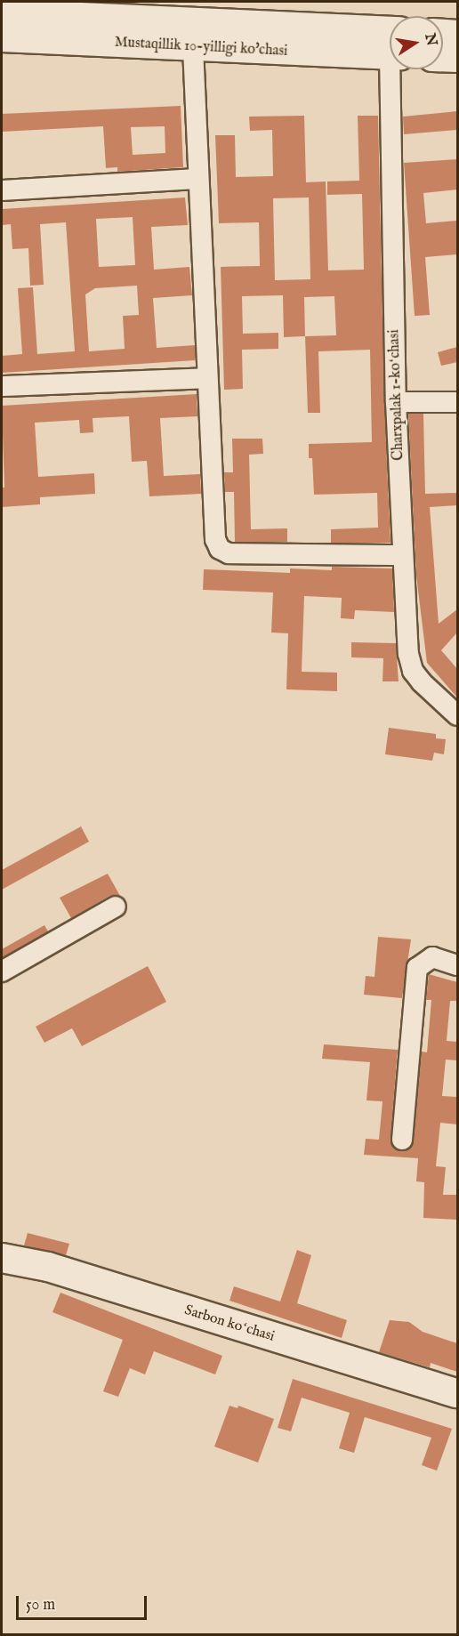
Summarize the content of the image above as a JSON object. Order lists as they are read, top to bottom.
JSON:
{
  "streets": {
    "main road": ["Mustaqillik 10-yilligi ko'chasi", "Sarbon koʻchasi"],
    "street": ["Charxpalak 1-koʻchasi"]
  },
  "scale_bar": "50 m",
  "north": "right"
}
